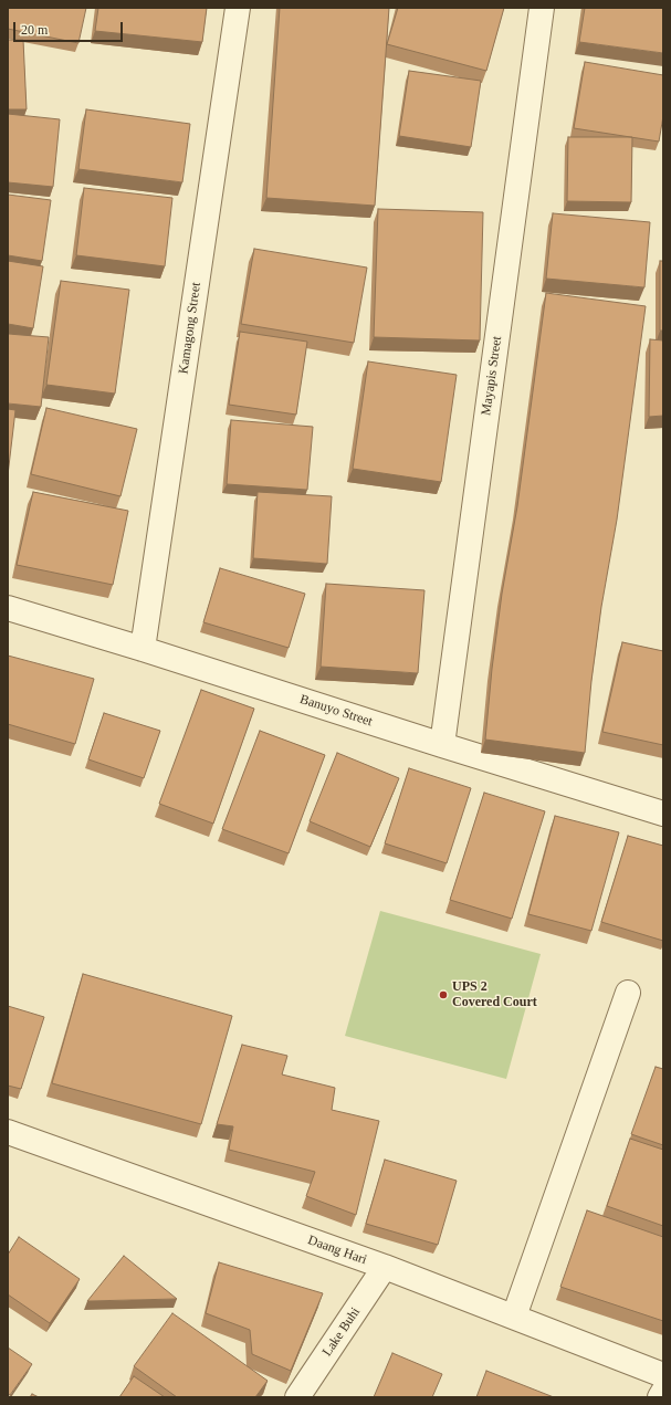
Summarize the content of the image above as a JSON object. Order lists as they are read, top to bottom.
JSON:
{
  "streets": {
    "street": [
      "Kamagong Street",
      "Mayapis Street",
      "Banuyo Street",
      "Daang Hari",
      "Lake Buhi"
    ]
  },
  "crossings": [
    ["Kamagong Street", "Banuyo Street"],
    ["Mayapis Street", "Banuyo Street"],
    ["Daang Hari", "Lake Buhi"]
  ],
  "places": ["UPS 2 Covered Court"],
  "scale_bar": "20 m"
}
